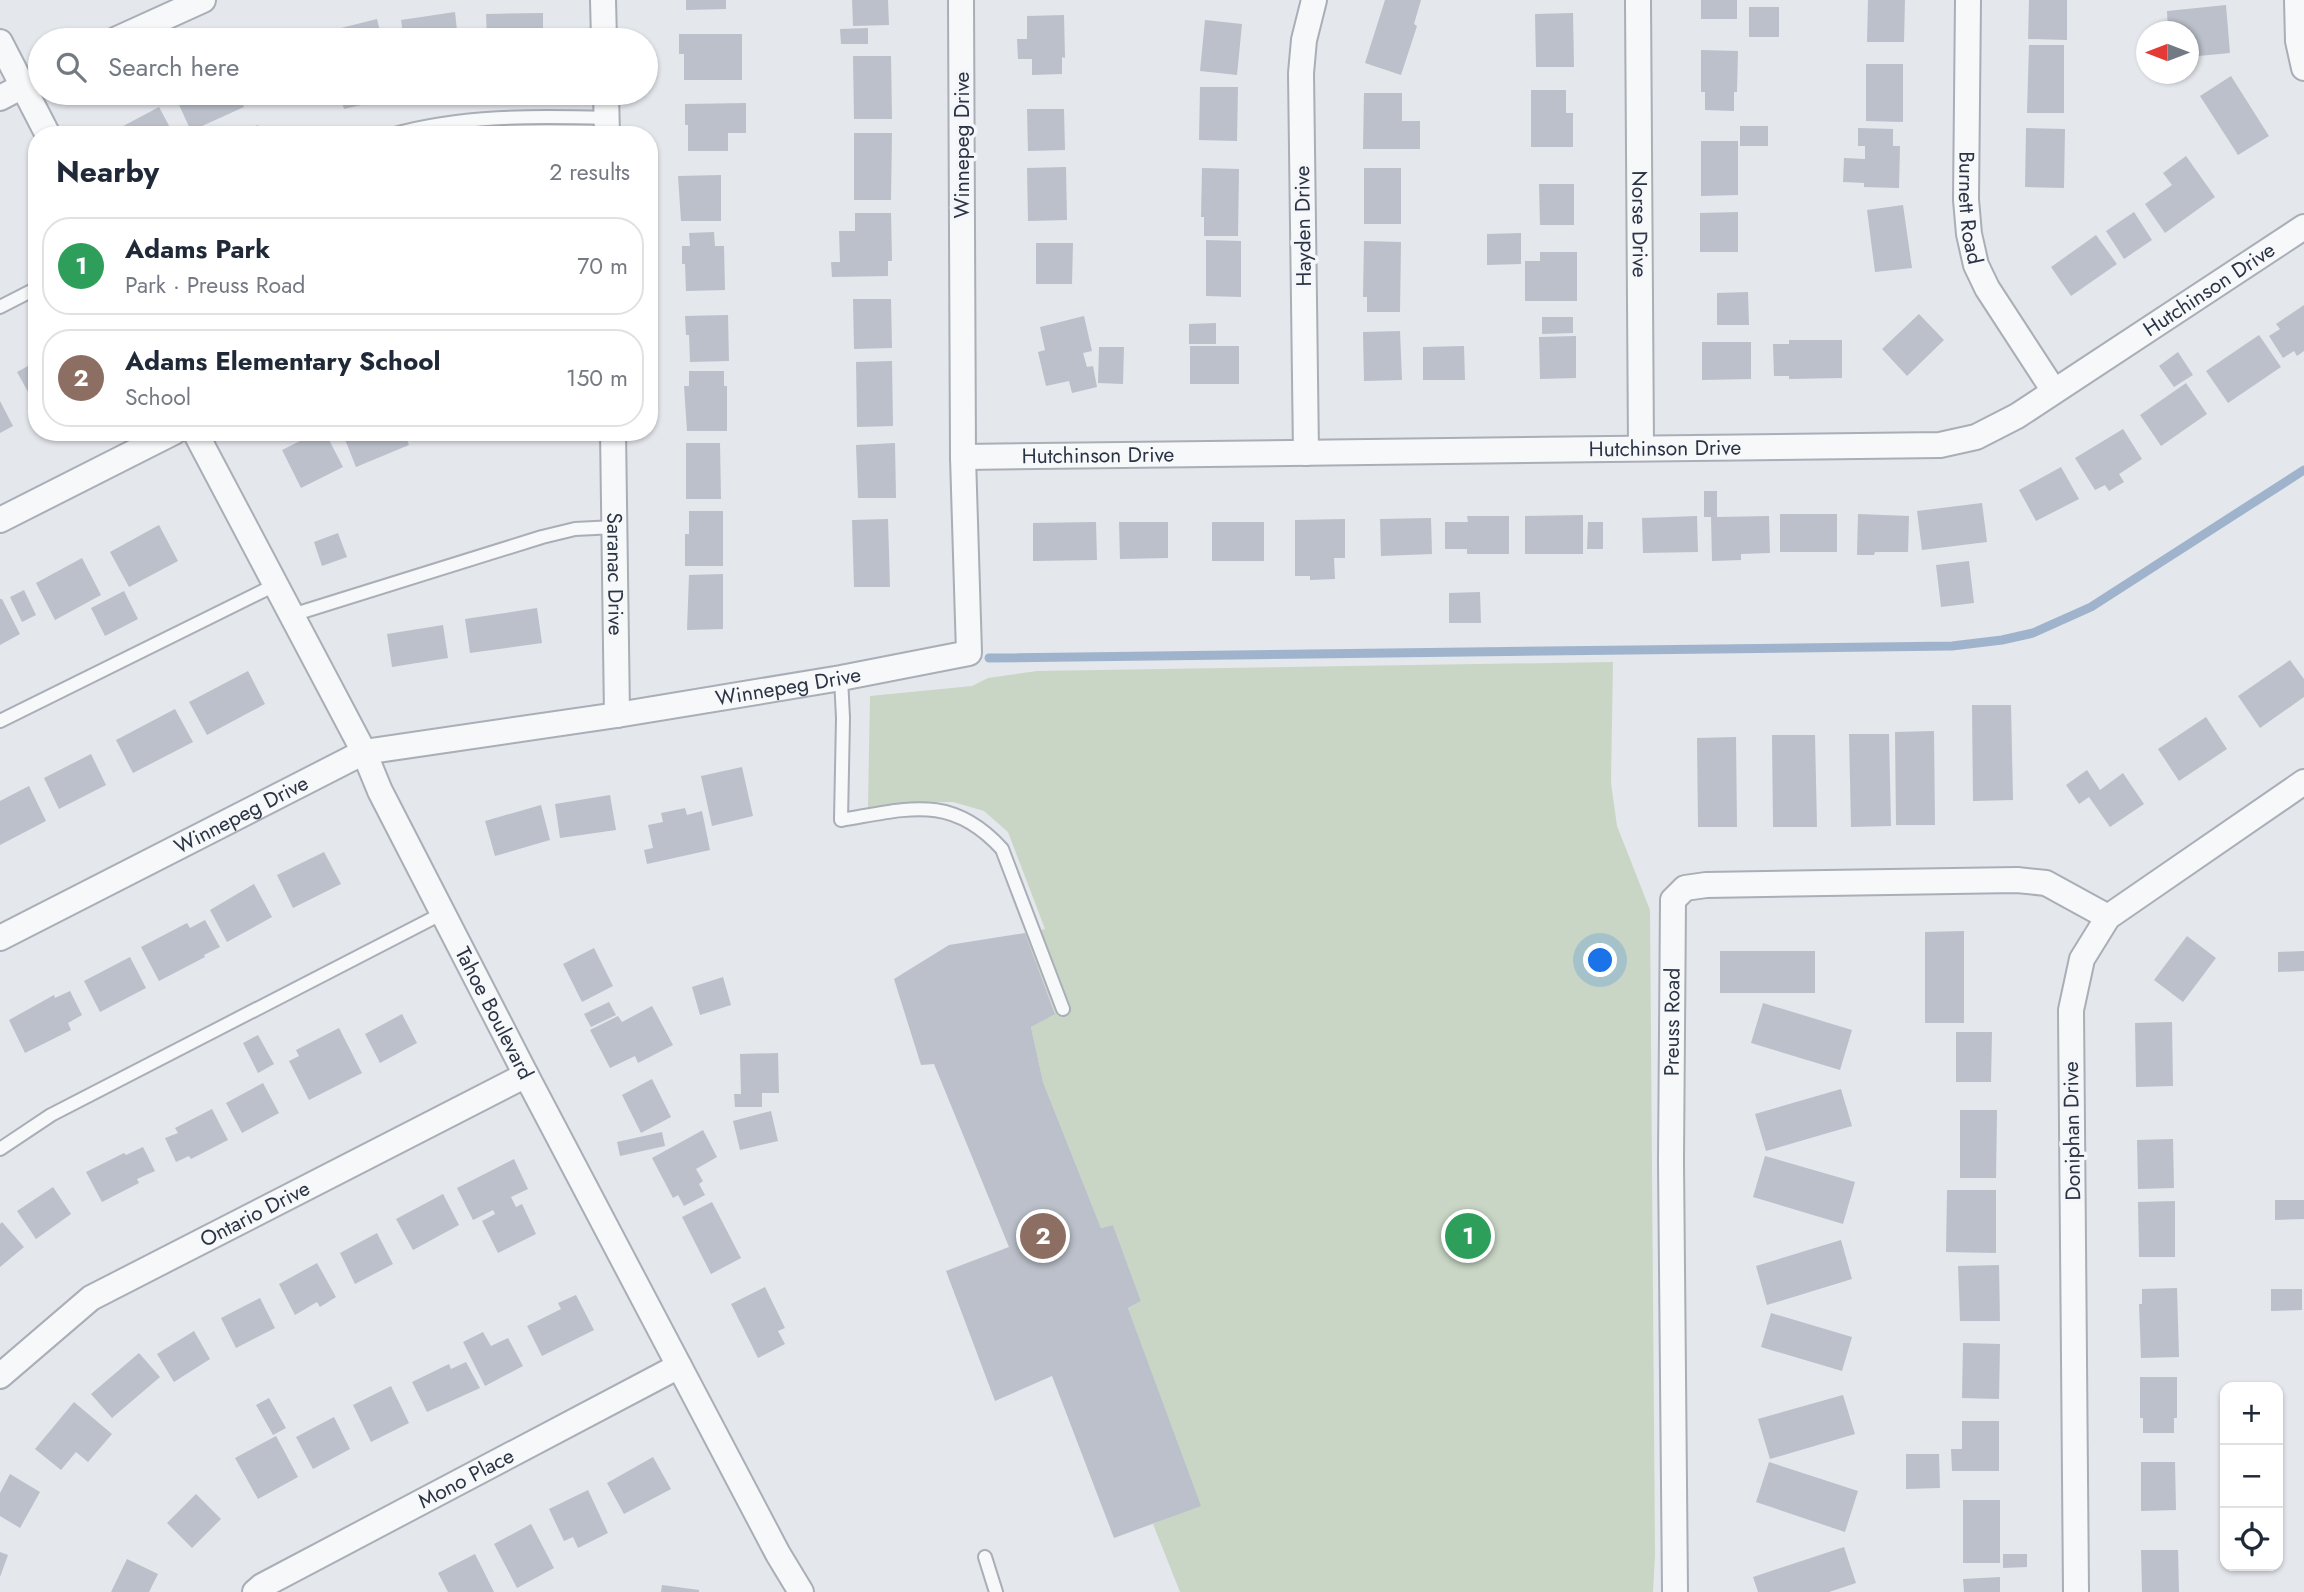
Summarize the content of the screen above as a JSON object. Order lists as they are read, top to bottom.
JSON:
{
  "streets": {
    "street": [
      "Winnepeg Drive",
      "Burnett Road",
      "Norse Drive",
      "Hayden Drive",
      "Hutchinson Drive",
      "Saranac Drive",
      "Tahoe Boulevard",
      "Preuss Road",
      "Doniphan Drive",
      "Ontario Drive",
      "Mono Place"
    ]
  },
  "crossings": [
    ["Winnepeg Drive", "Hutchinson Drive"],
    ["Winnepeg Drive", "Saranac Drive"],
    ["Winnepeg Drive", "Tahoe Boulevard"],
    ["Burnett Road", "Hutchinson Drive"],
    ["Norse Drive", "Hutchinson Drive"],
    ["Hayden Drive", "Hutchinson Drive"],
    ["Tahoe Boulevard", "Ontario Drive"],
    ["Tahoe Boulevard", "Mono Place"],
    ["Preuss Road", "Doniphan Drive"]
  ],
  "north": "left",
  "page": {
    "search": "Search here",
    "heading": ["Nearby", "2 results"],
    "list": [
      {
        "mark": "1",
        "name": "Adams Park",
        "note": "Park · Preuss Road",
        "value": "70 m"
      },
      {
        "mark": "2",
        "name": "Adams Elementary School",
        "note": "School",
        "value": "150 m"
      }
    ],
    "pins": ["1", "2"],
    "map_buttons": ["+", "−"]
  }
}
